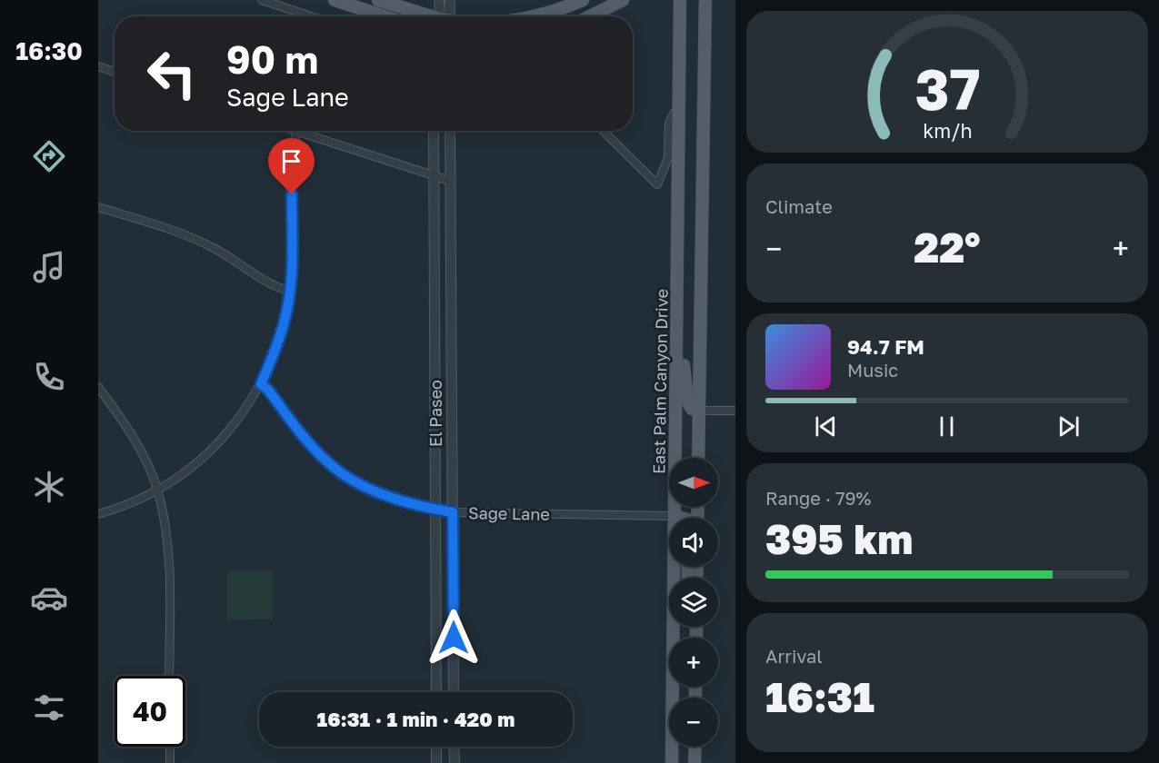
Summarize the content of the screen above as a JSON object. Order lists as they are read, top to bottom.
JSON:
{
  "streets": {
    "main road": ["East Palm Canyon Drive"],
    "street": ["El Paseo", "Sage Lane"]
  },
  "crossings": [
    ["East Palm Canyon Drive", "Sage Lane"],
    ["El Paseo", "Sage Lane"]
  ],
  "north": "right",
  "page": {
    "tabs": "16:30",
    "turn": ["90 m", "Sage Lane"],
    "tile": [
      "Climate",
      ["Range · 79%", "395 km"],
      ["Arrival", "16:31"]
    ],
    "heat": ["−", "22°", "+"],
    "song": ["94.7 FM", "Music"],
    "map_buttons": ["+", "−"],
    "limit": "40",
    "trip": "16:31 · 1 min · 420 m",
    "gauge": ["37", "km/h"]
  }
}
